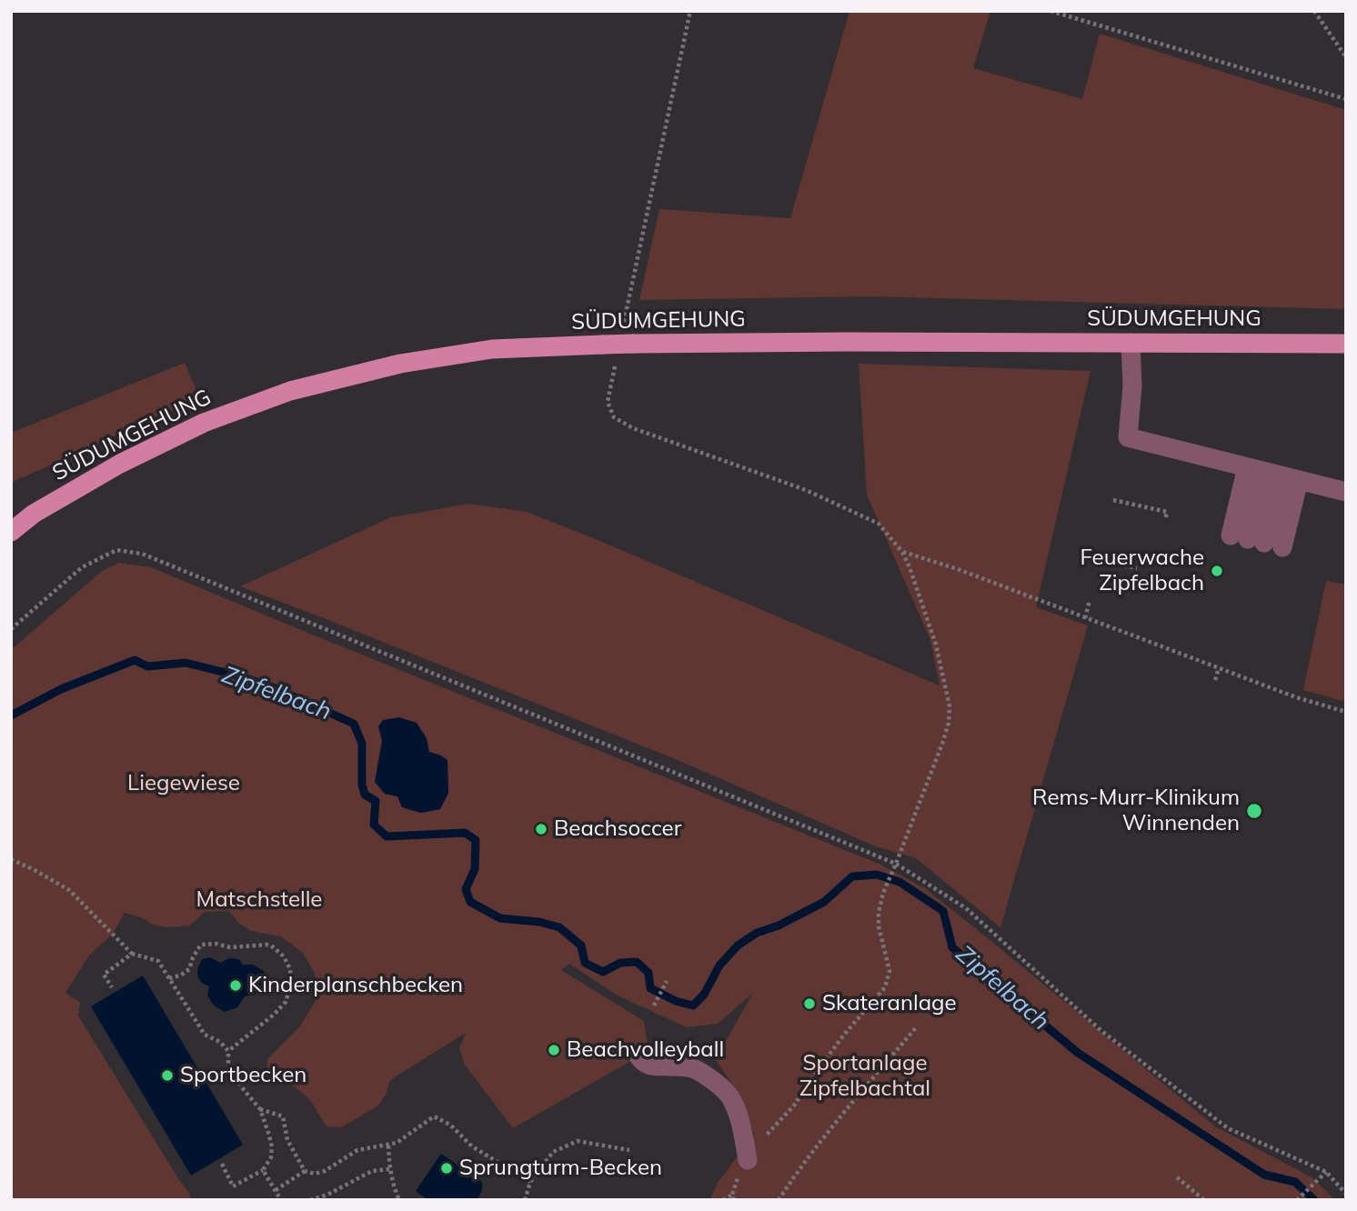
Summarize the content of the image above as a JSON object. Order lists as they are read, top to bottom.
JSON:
{
  "streets": {
    "main road": ["SÜDUMGEHUNG"]
  },
  "water": ["Zipfelbach"],
  "parks": ["Liegewiese", "Matschstelle", "Sportanlage Zipfelbachtal"],
  "places": [
    "Feuerwache Zipfelbach",
    "Rems-Murr-Klinikum Winnenden",
    "Beachsoccer",
    "Kinderplanschbecken",
    "Skateranlage",
    "Beachvolleyball",
    "Sportbecken",
    "Sprungturm-Becken"
  ]
}
